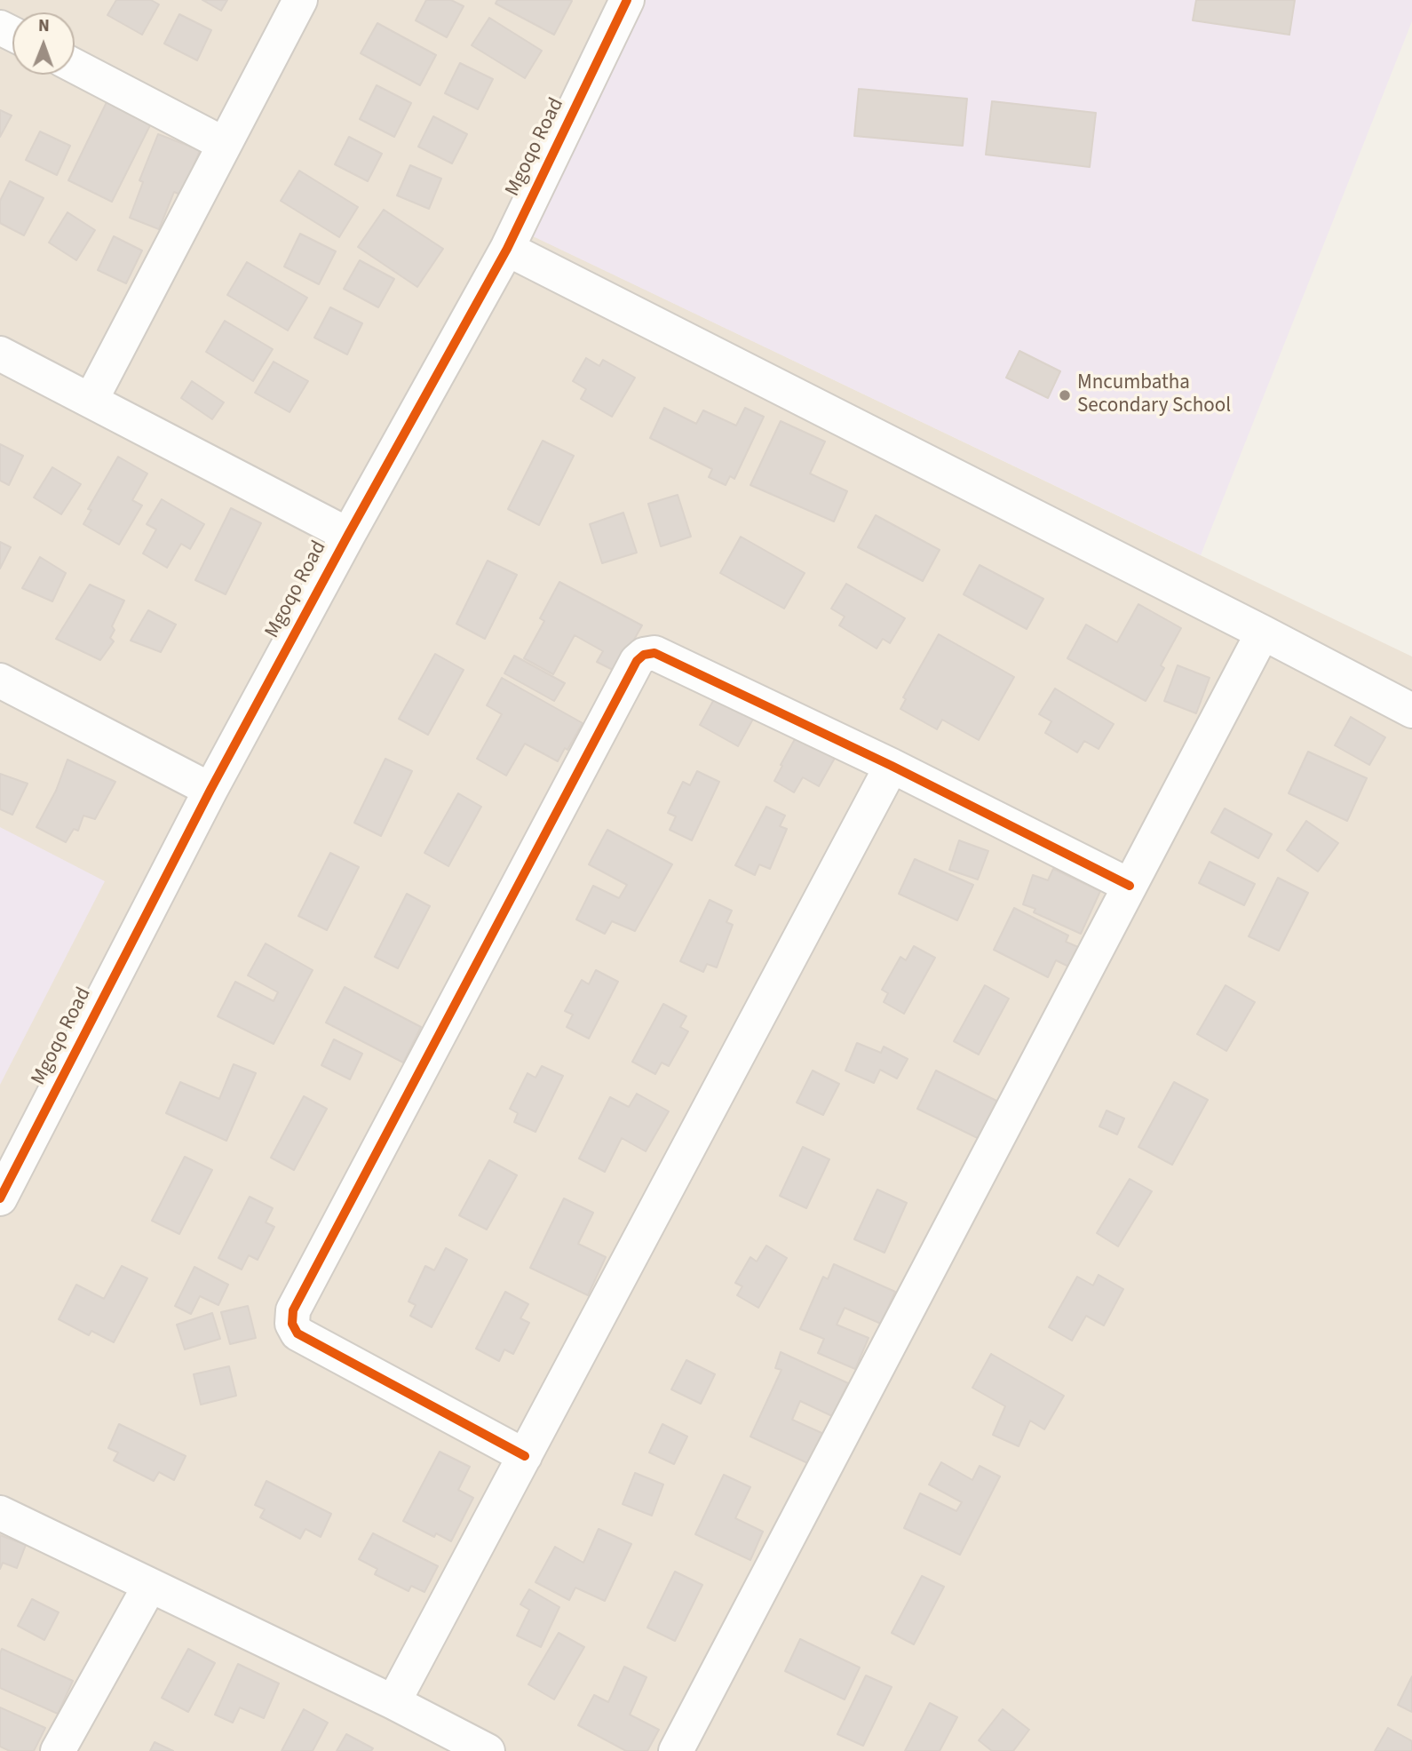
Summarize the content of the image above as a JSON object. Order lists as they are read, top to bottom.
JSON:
{
  "streets": {
    "street": ["Mgoqo Road"]
  },
  "places": ["Mncumbatha Secondary School"],
  "north": "top"
}
